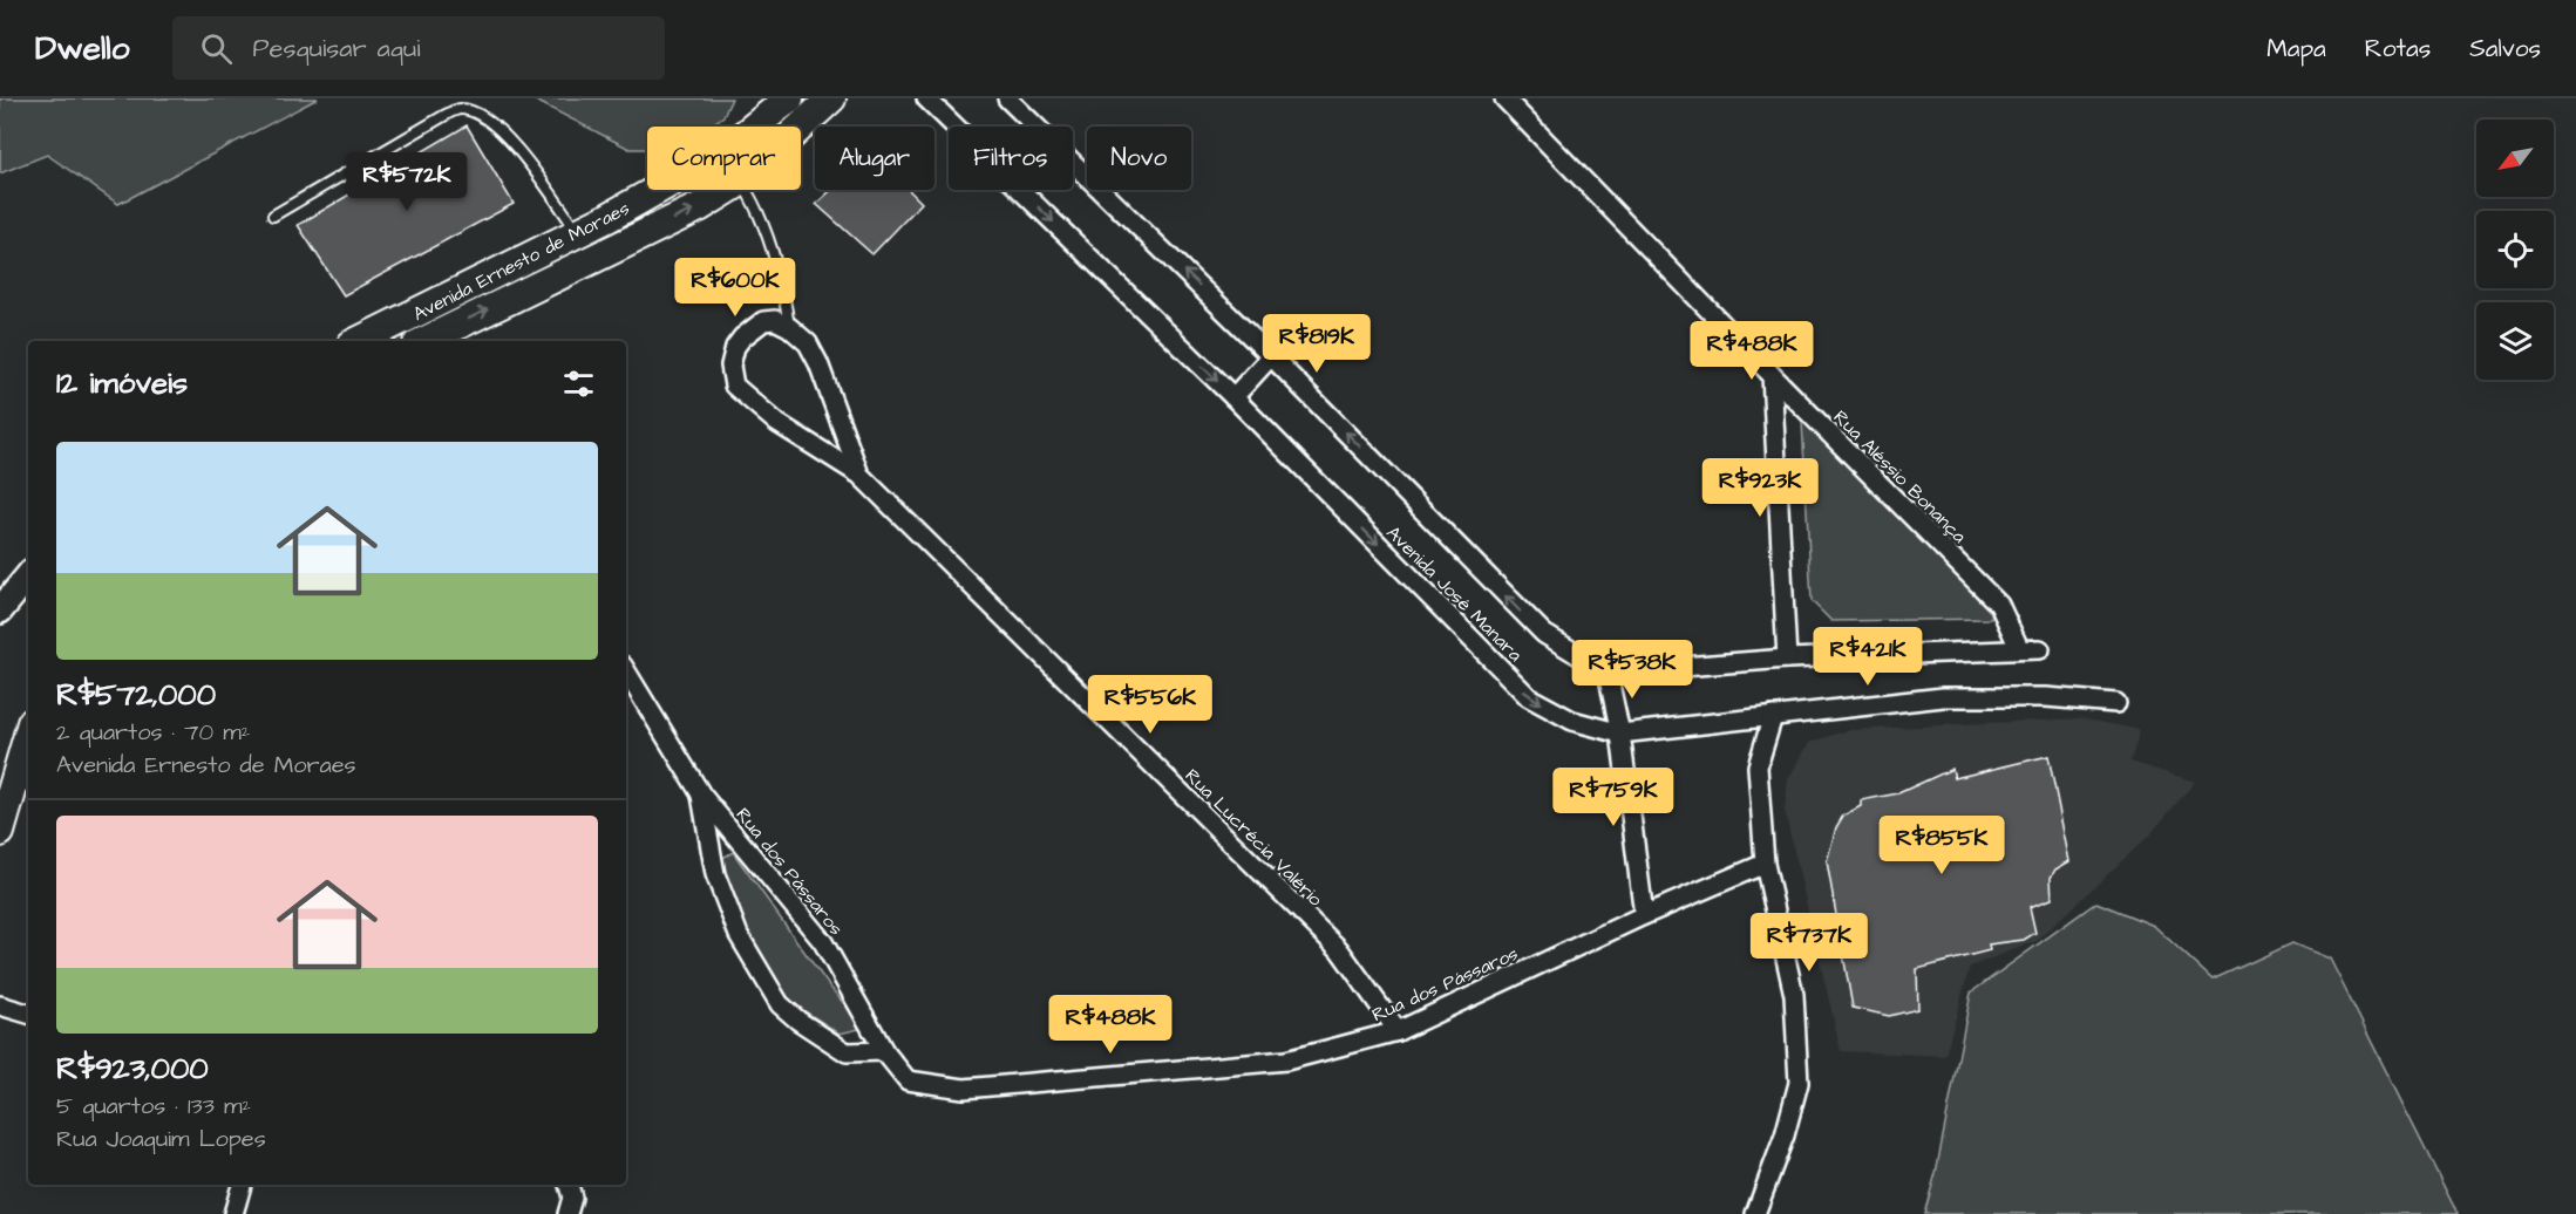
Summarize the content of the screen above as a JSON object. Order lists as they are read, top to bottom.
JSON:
{
  "streets": {
    "main road": ["Avenida Ernesto de Moraes"],
    "street": [
      "Rua Aléssio Bonança",
      "Avenida José Manara",
      "Rua Lucrécia Valério",
      "Rua dos Pássaros"
    ]
  },
  "crossings": [
    ["Rua Lucrécia Valério", "Rua dos Pássaros"]
  ],
  "north": "bottom left",
  "page": {
    "header": "Dwello",
    "search": "Pesquisar aqui",
    "nav": ["Mapa", "Rotas", "Salvos"],
    "chip": [
      "Comprar",
      "Alugar",
      "Filtros",
      "Novo"
    ],
    "price": [
      "R$572K",
      "R$600K",
      "R$819K",
      "R$488K",
      "R$923K",
      "R$421K",
      "R$538K",
      "R$556K",
      "R$759K",
      "R$855K",
      "R$737K",
      "R$488K"
    ],
    "heading": "12 imóveis",
    "list": [
      {
        "name": "R$572,000",
        "note": "2 quartos · 70 m² · Avenida Ernesto de Moraes"
      },
      {
        "name": "R$923,000",
        "note": "5 quartos · 133 m² · Rua Joaquim Lopes"
      }
    ]
  }
}
